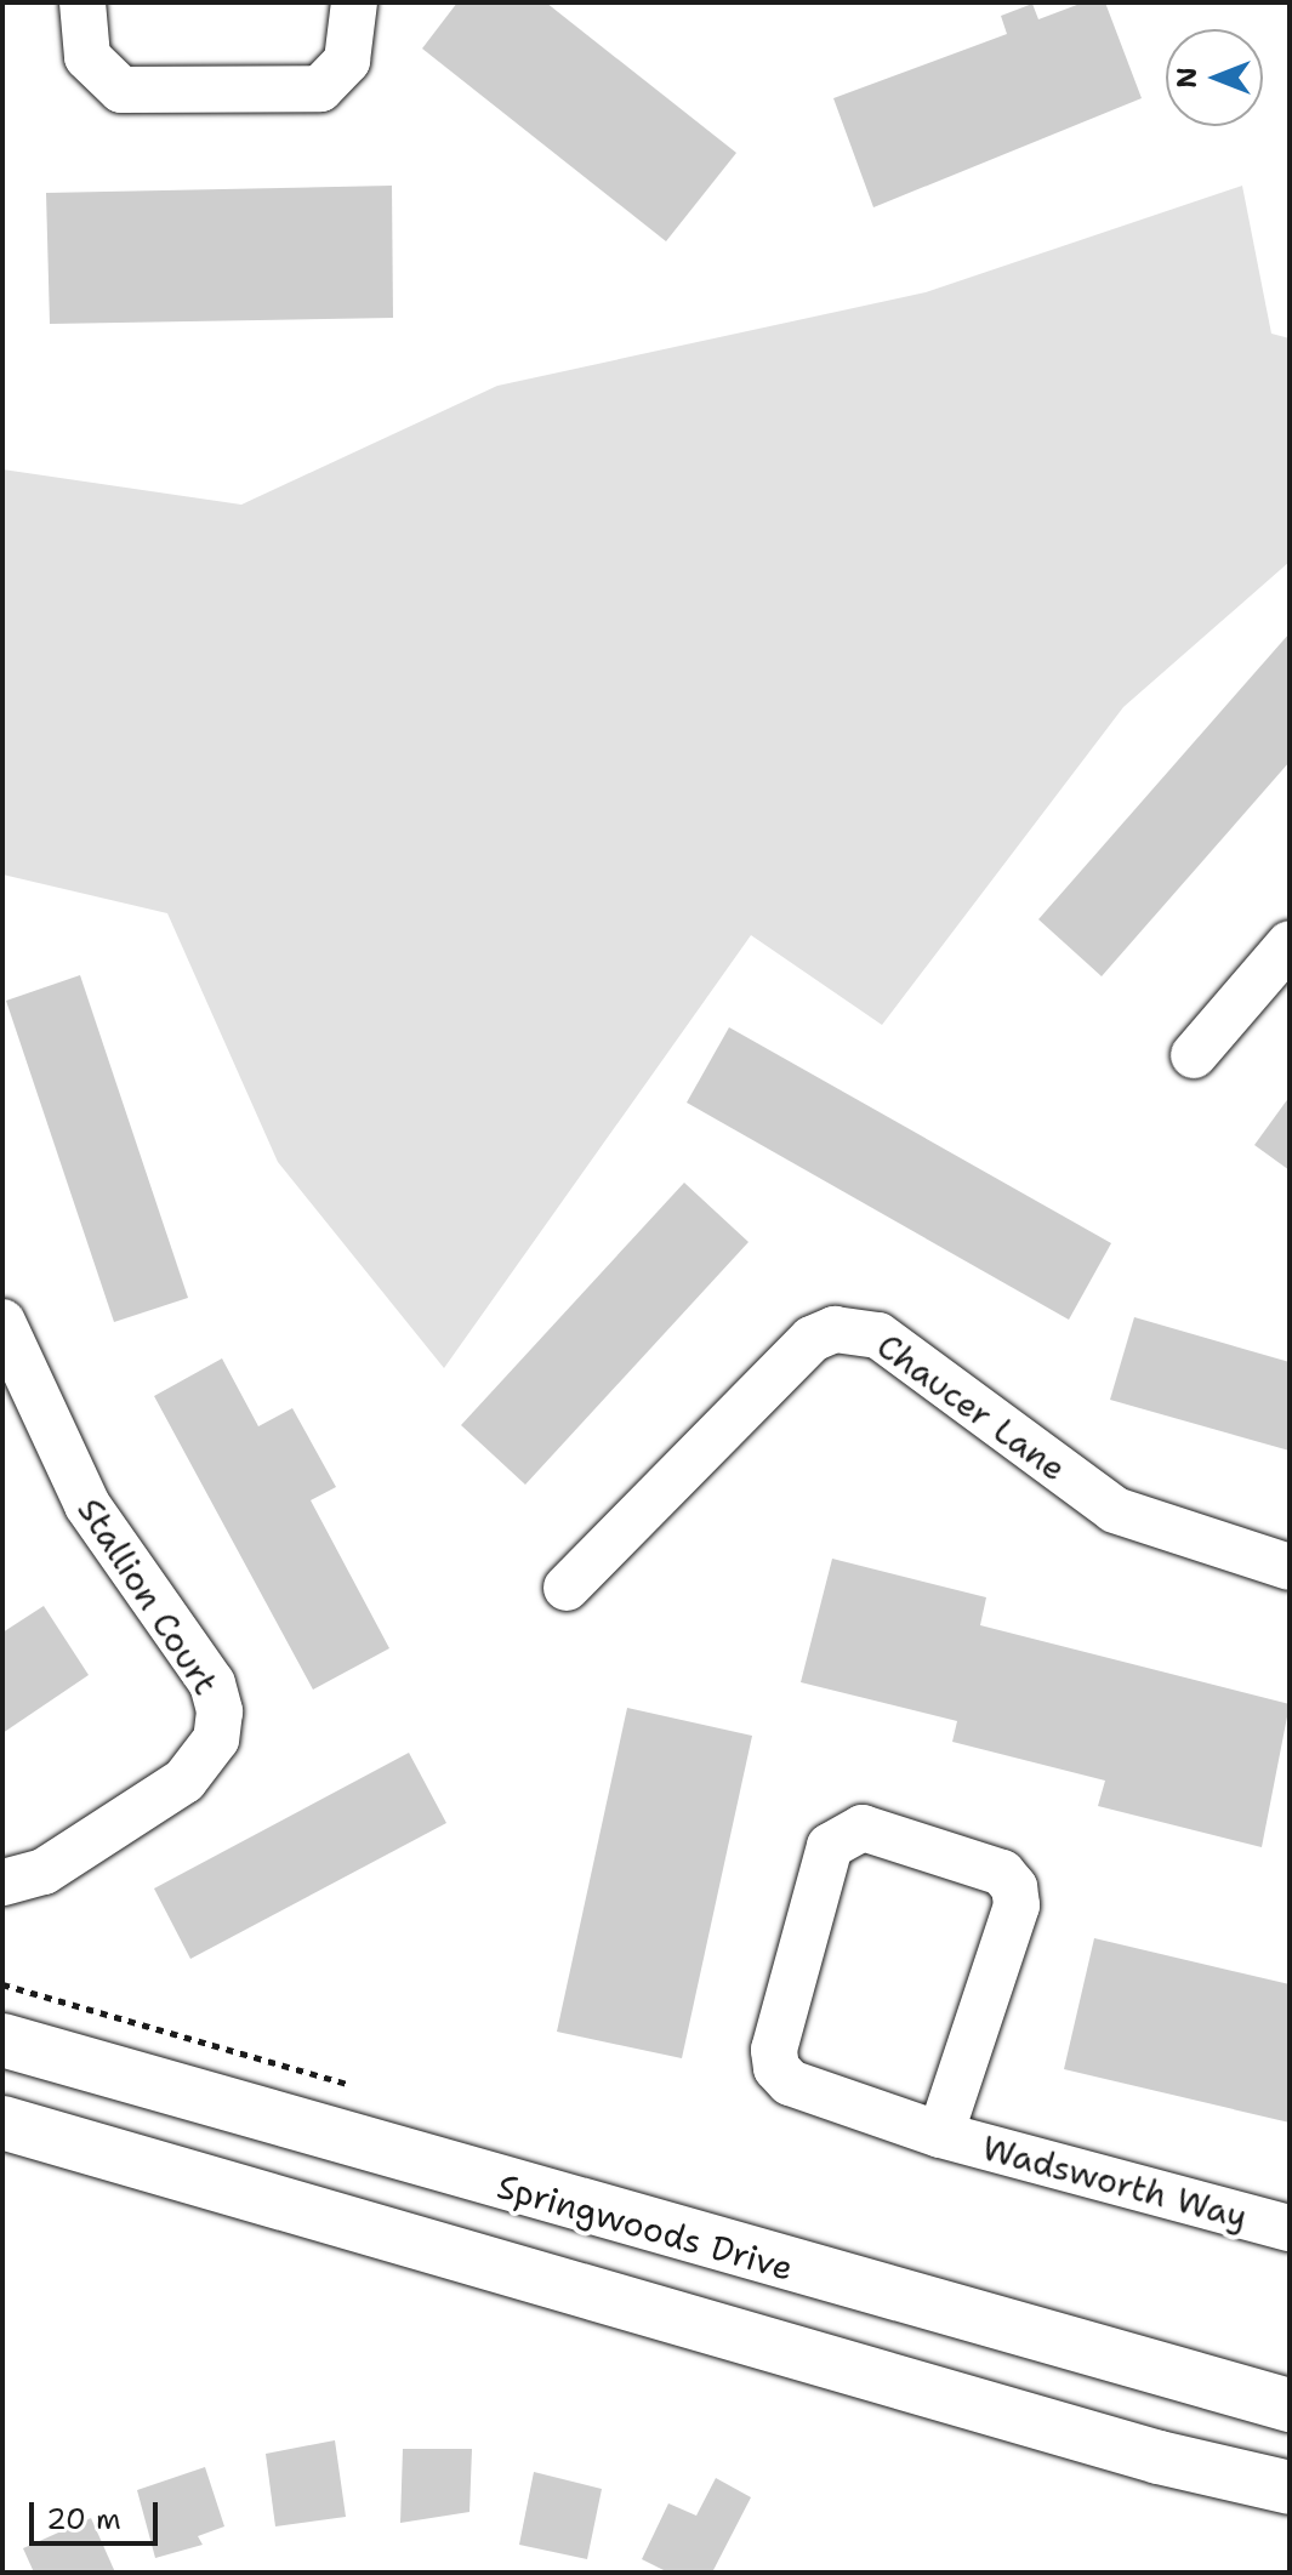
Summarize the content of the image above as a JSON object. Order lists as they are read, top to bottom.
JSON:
{
  "streets": {
    "street": [
      "Chaucer Lane",
      "Stallion Court",
      "Wadsworth Way",
      "Springwoods Drive"
    ]
  },
  "scale_bar": "20 m",
  "north": "left"
}
